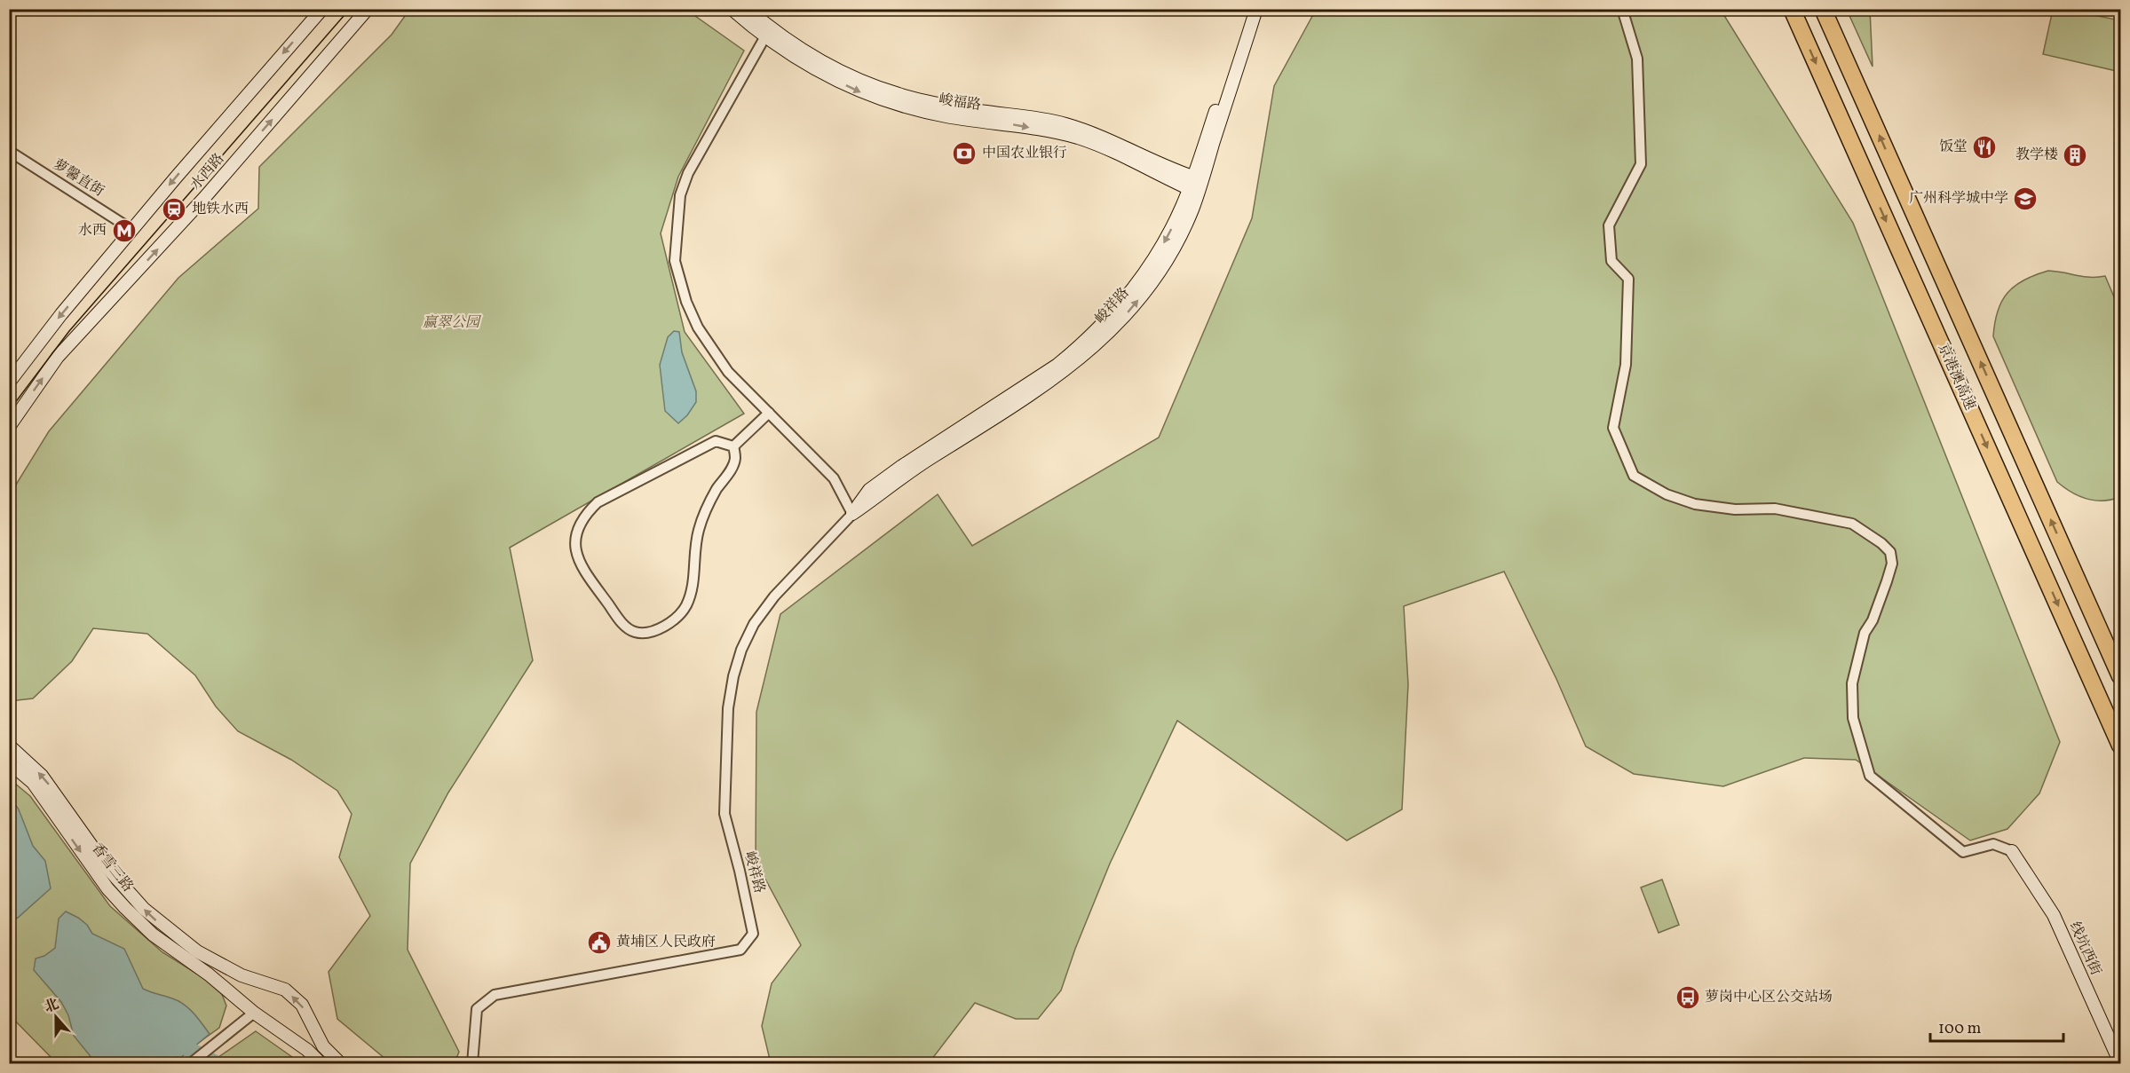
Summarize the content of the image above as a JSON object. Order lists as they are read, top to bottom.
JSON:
{
  "streets": {
    "highway": ["京港澳高速"],
    "street": [
      "峻福路",
      "水西路",
      "萝馨直街",
      "峻祥路",
      "香雪三路",
      "线坑西街"
    ]
  },
  "crossings": [
    ["峻福路", "峻祥路"],
    ["水西路", "萝馨直街"]
  ],
  "parks": ["赢翠公园"],
  "places": {
    "restaurant": ["饭堂"],
    "bank": ["中国农业银行"],
    "building": ["教学楼"],
    "school or university": ["广州科学城中学"],
    "station": ["地铁水西"],
    "metro station": ["水西"],
    "public building": ["黄埔区人民政府"],
    "bus stop": ["萝岗中心区公交站场"]
  },
  "scale_bar": "100 m",
  "north": "top"
}
